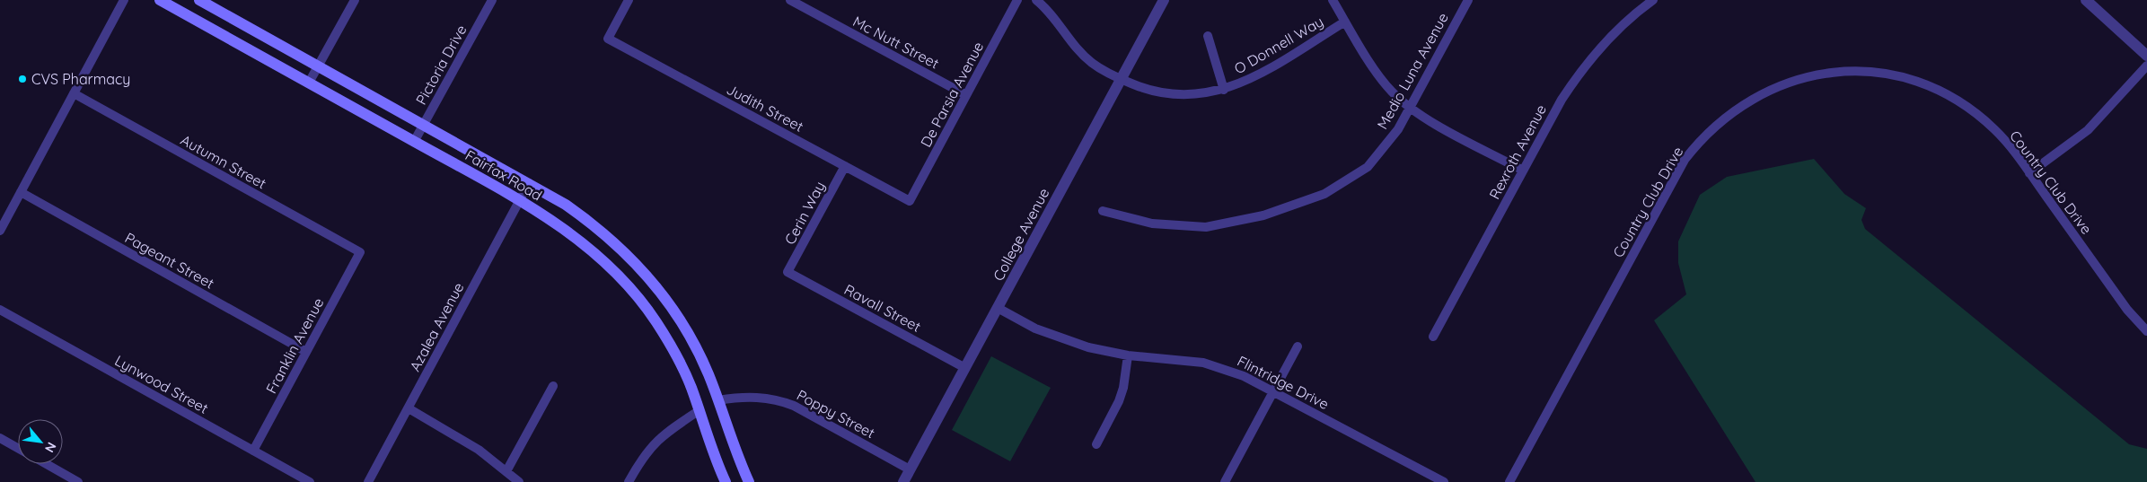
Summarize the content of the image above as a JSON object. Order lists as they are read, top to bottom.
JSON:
{
  "streets": {
    "main road": ["Fairfax Road"],
    "street": [
      "Mc Nutt Street",
      "O Donnell Way",
      "Pictoria Drive",
      "Medio Luna Avenue",
      "De Parsia Avenue",
      "Judith Street",
      "Rexroth Avenue",
      "Autumn Street",
      "Country Club Drive",
      "Cerin Way",
      "College Avenue",
      "Pageant Street",
      "Ravall Street",
      "Azalea Avenue",
      "Franklin Avenue",
      "Flintridge Drive",
      "Lynwood Street",
      "Poppy Street"
    ]
  },
  "crossings": [
    ["Mc Nutt Street", "De Parsia Avenue"],
    ["O Donnell Way", "College Avenue"],
    ["Pictoria Drive", "Fairfax Road"],
    ["De Parsia Avenue", "Judith Street"],
    ["Judith Street", "Cerin Way"],
    ["Autumn Street", "Franklin Avenue"],
    ["Fairfax Road", "Azalea Avenue"],
    ["Fairfax Road", "Poppy Street"],
    ["Cerin Way", "Ravall Street"],
    ["College Avenue", "Ravall Street"],
    ["College Avenue", "Flintridge Drive"],
    ["College Avenue", "Poppy Street"],
    ["Pageant Street", "Franklin Avenue"],
    ["Franklin Avenue", "Lynwood Street"]
  ],
  "places": ["CVS Pharmacy"],
  "north": "bottom right"
}
